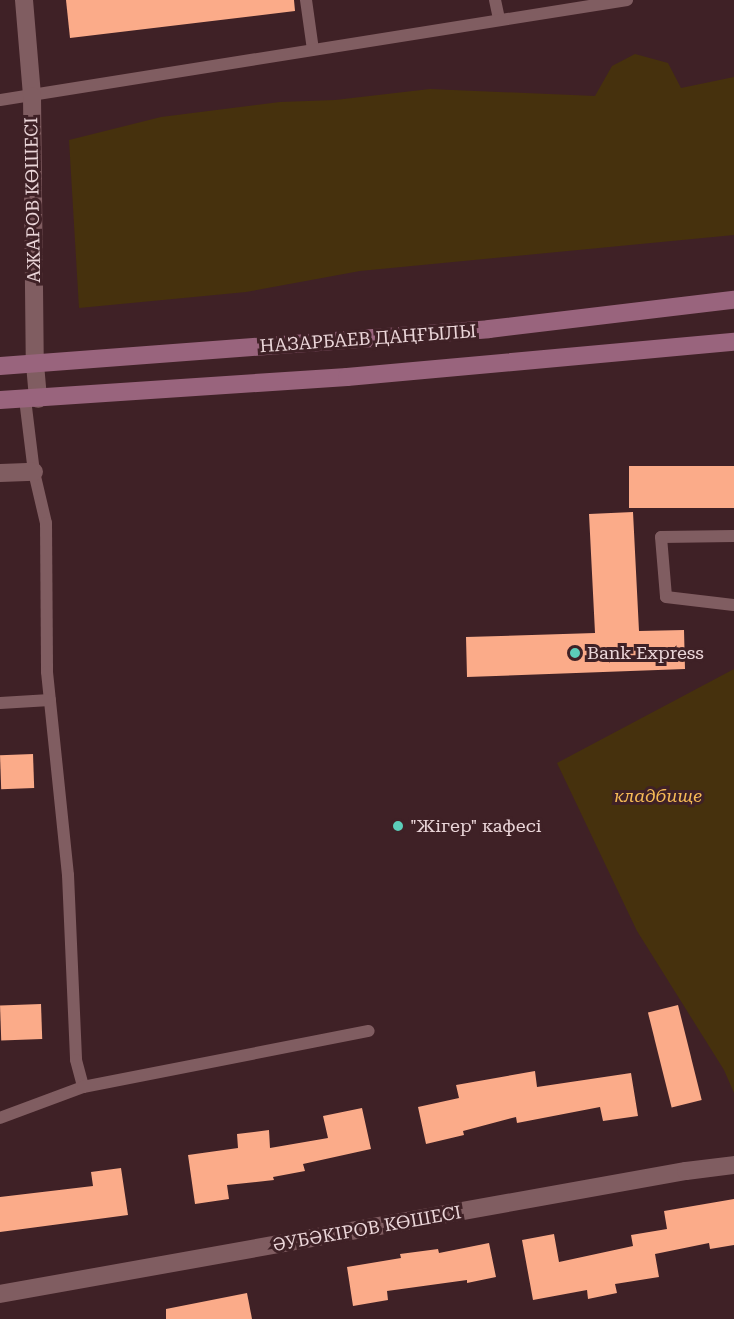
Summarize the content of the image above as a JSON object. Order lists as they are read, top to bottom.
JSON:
{
  "streets": {
    "main road": ["НАЗАРБАЕВ ДАҢҒЫЛЫ"],
    "street": ["АЖАРОВ КӨШЕСІ", "ӘУБӘКІРОВ КӨШЕСІ"]
  },
  "crossings": [
    ["АЖАРОВ КӨШЕСІ", "НАЗАРБАЕВ ДАҢҒЫЛЫ"]
  ],
  "parks": ["кладбище"],
  "places": ["Bank Express", "\"Жігер\" кафесі"]
}
